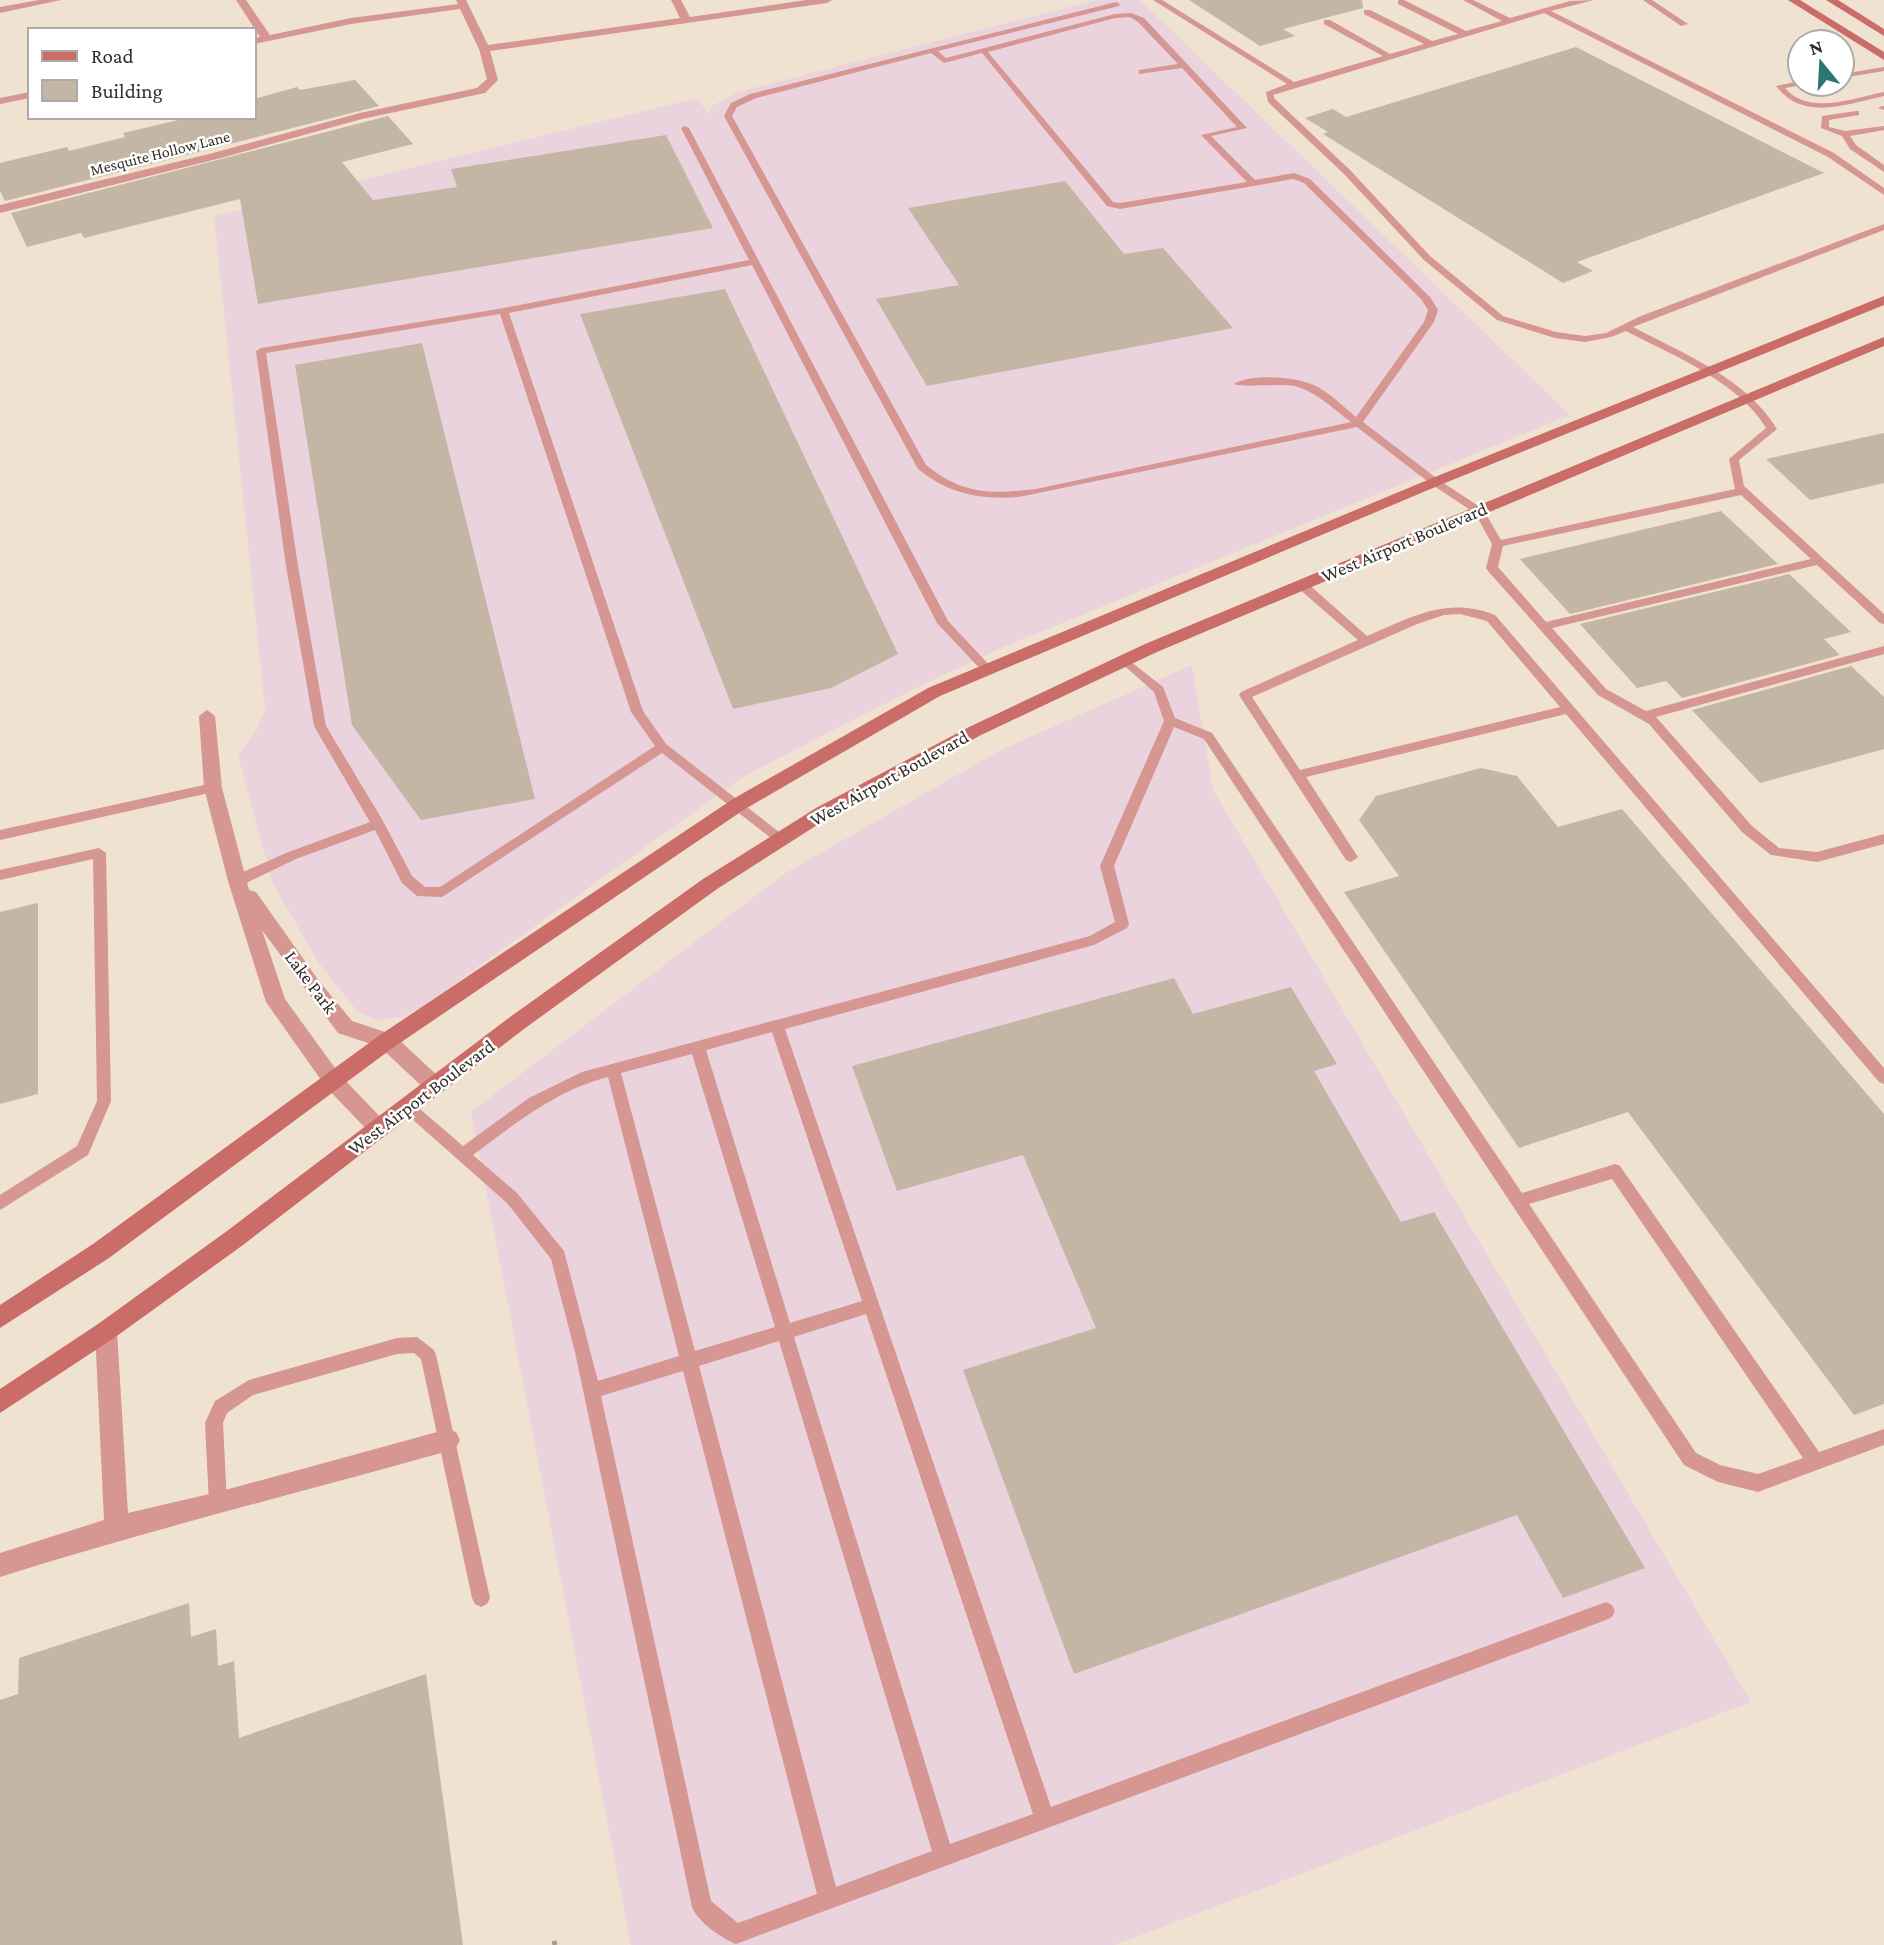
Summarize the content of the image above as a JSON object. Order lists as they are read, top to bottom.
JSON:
{
  "streets": {
    "main road": ["West Airport Boulevard"],
    "street": ["Mesquite Hollow Lane", "Lake Park"]
  },
  "crossings": [
    ["West Airport Boulevard", "Lake Park"]
  ],
  "legend": ["Road", "Building"],
  "north": "top"
}
